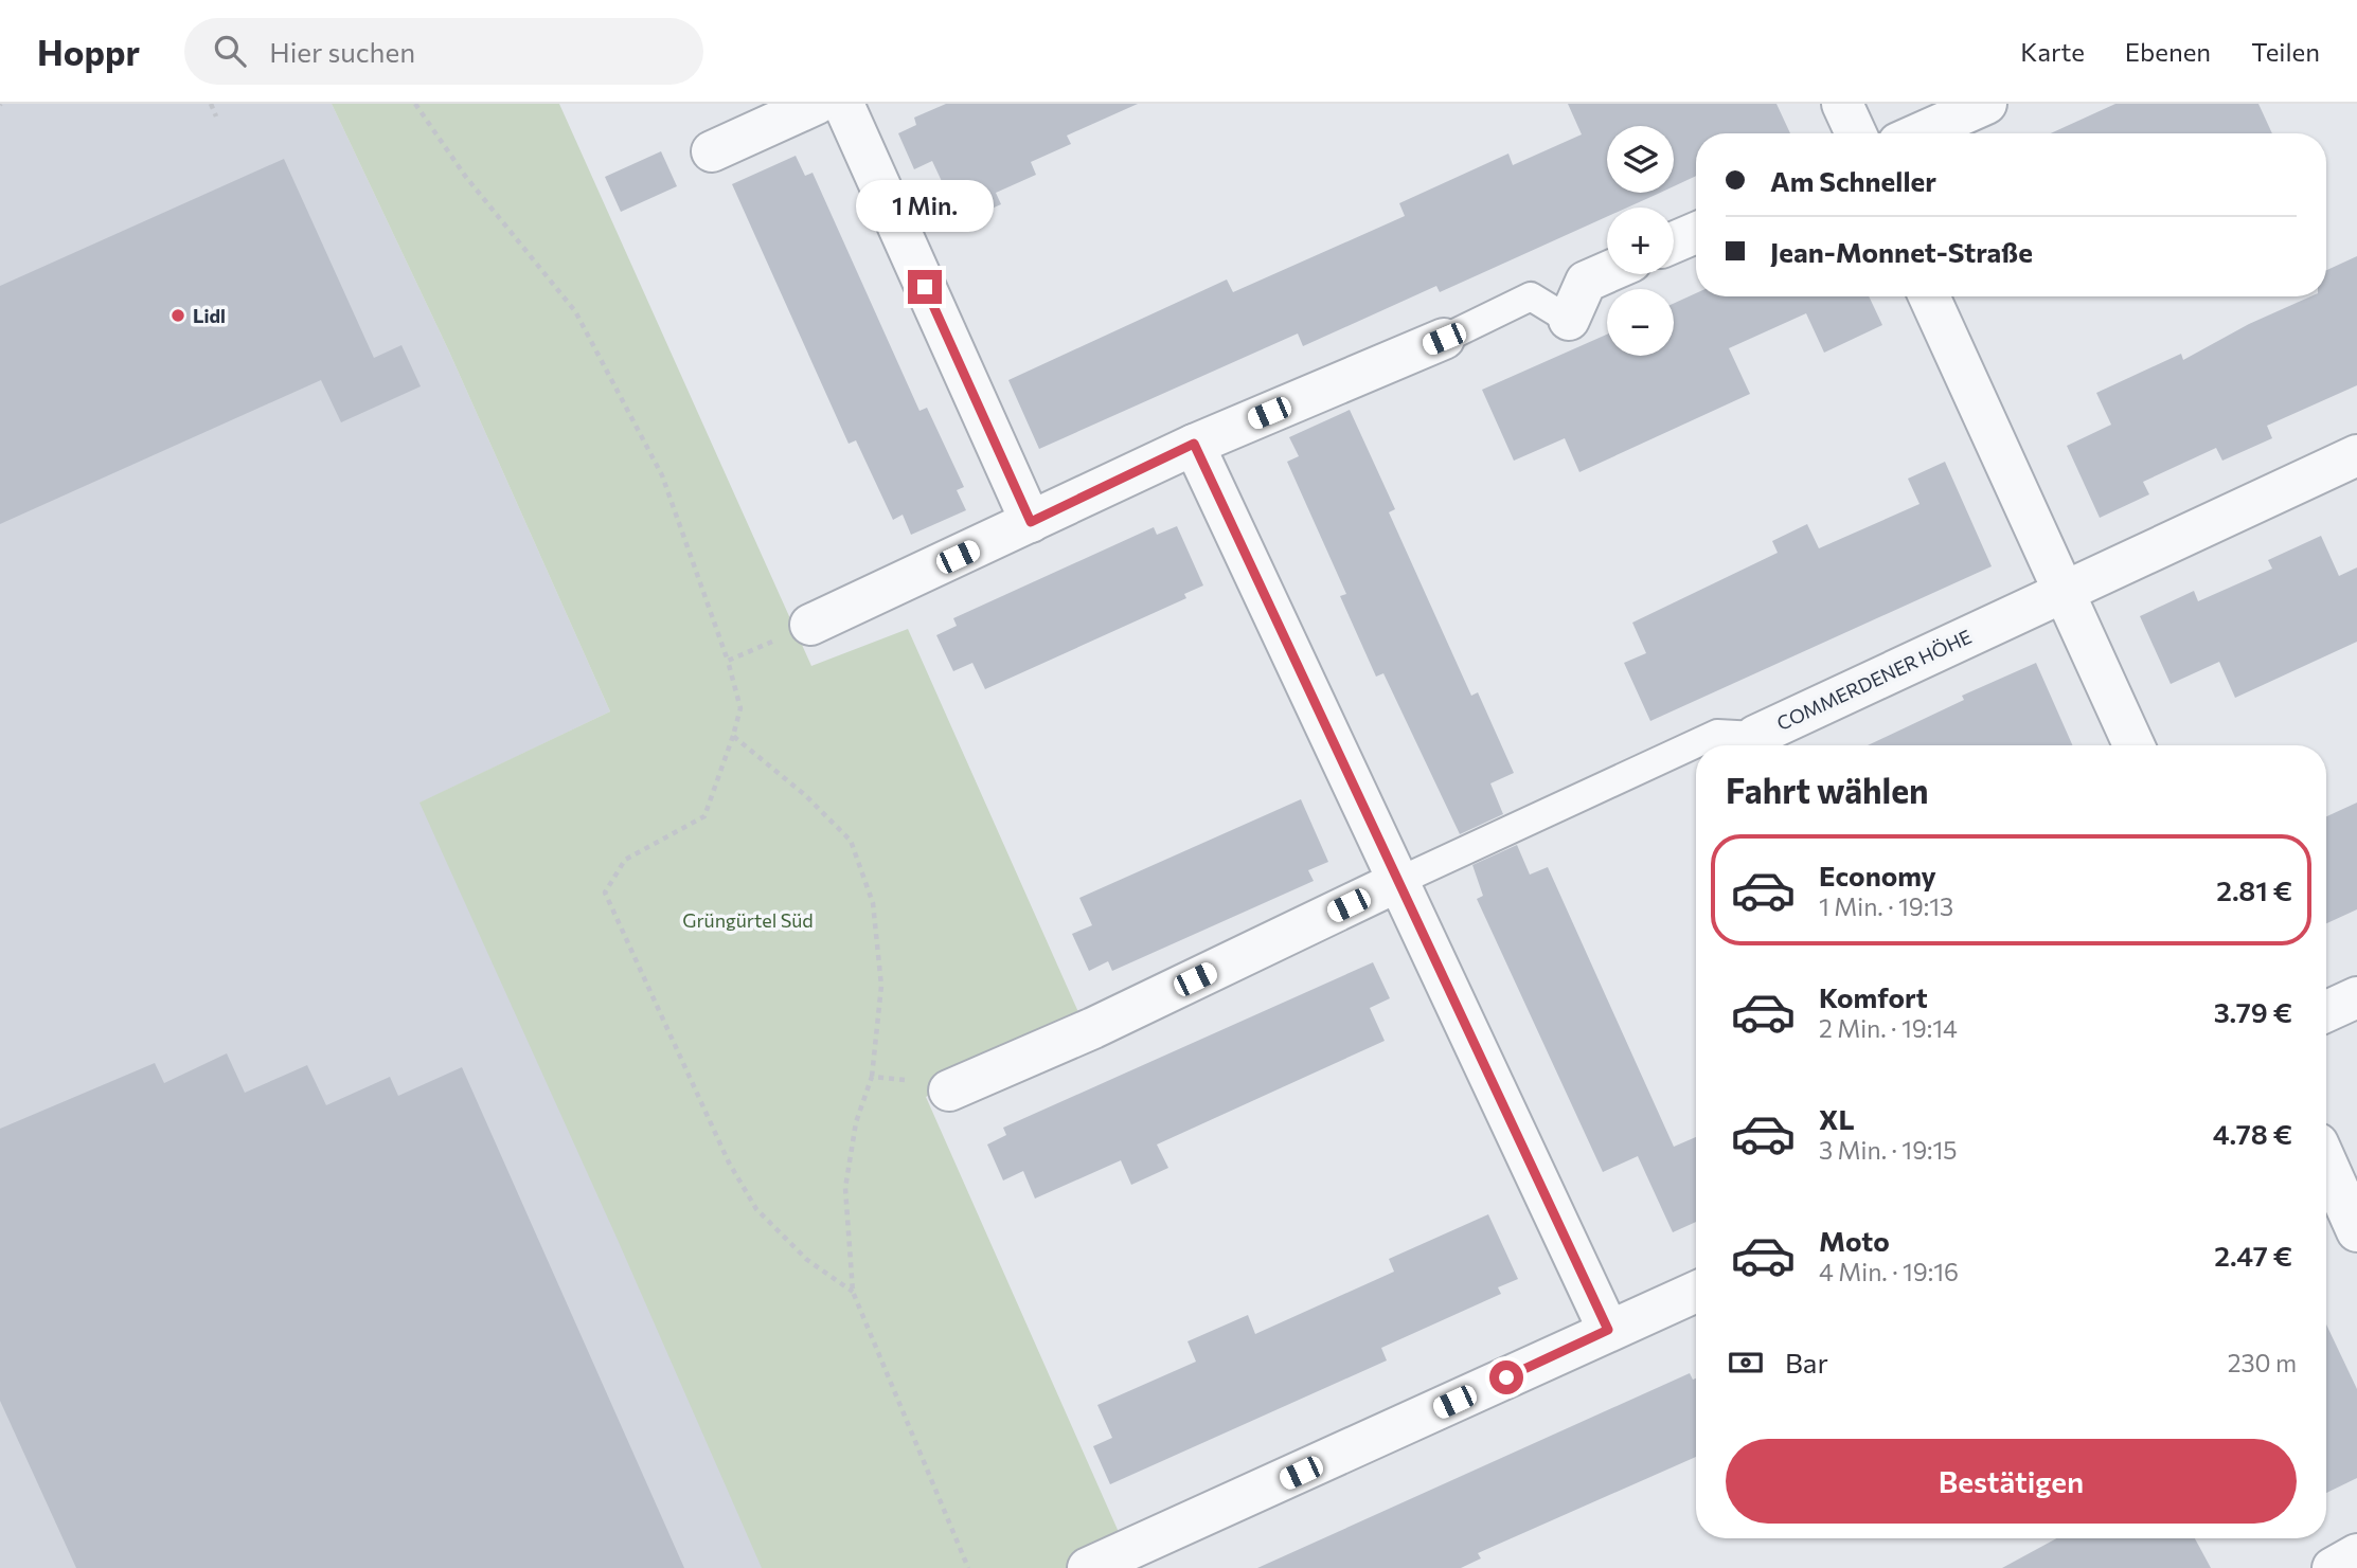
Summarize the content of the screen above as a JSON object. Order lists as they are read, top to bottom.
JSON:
{
  "streets": {
    "street": ["COMMERDENER HÖHE"]
  },
  "parks": ["Grüngürtel Süd"],
  "places": ["Lidl"],
  "page": {
    "header": "Hoppr",
    "search": "Hier suchen",
    "nav": ["Karte", "Ebenen", "Teilen"],
    "map_buttons": ["+", "−"],
    "banner": ["Am Schneller", "Jean-Monnet-Straße"],
    "bubble": "1 Min.",
    "heading": "Fahrt wählen",
    "list": [
      {
        "name": "Economy",
        "note": "1 Min. · 19:13",
        "value": "2.81 €"
      },
      {
        "name": "Komfort",
        "note": "2 Min. · 19:14",
        "value": "3.79 €"
      },
      {
        "name": "XL",
        "note": "3 Min. · 19:15",
        "value": "4.78 €"
      },
      {
        "name": "Moto",
        "note": "4 Min. · 19:16",
        "value": "2.47 €"
      }
    ],
    "pay": ["Bar", "230 m"],
    "buttons": "Bestätigen"
  }
}
